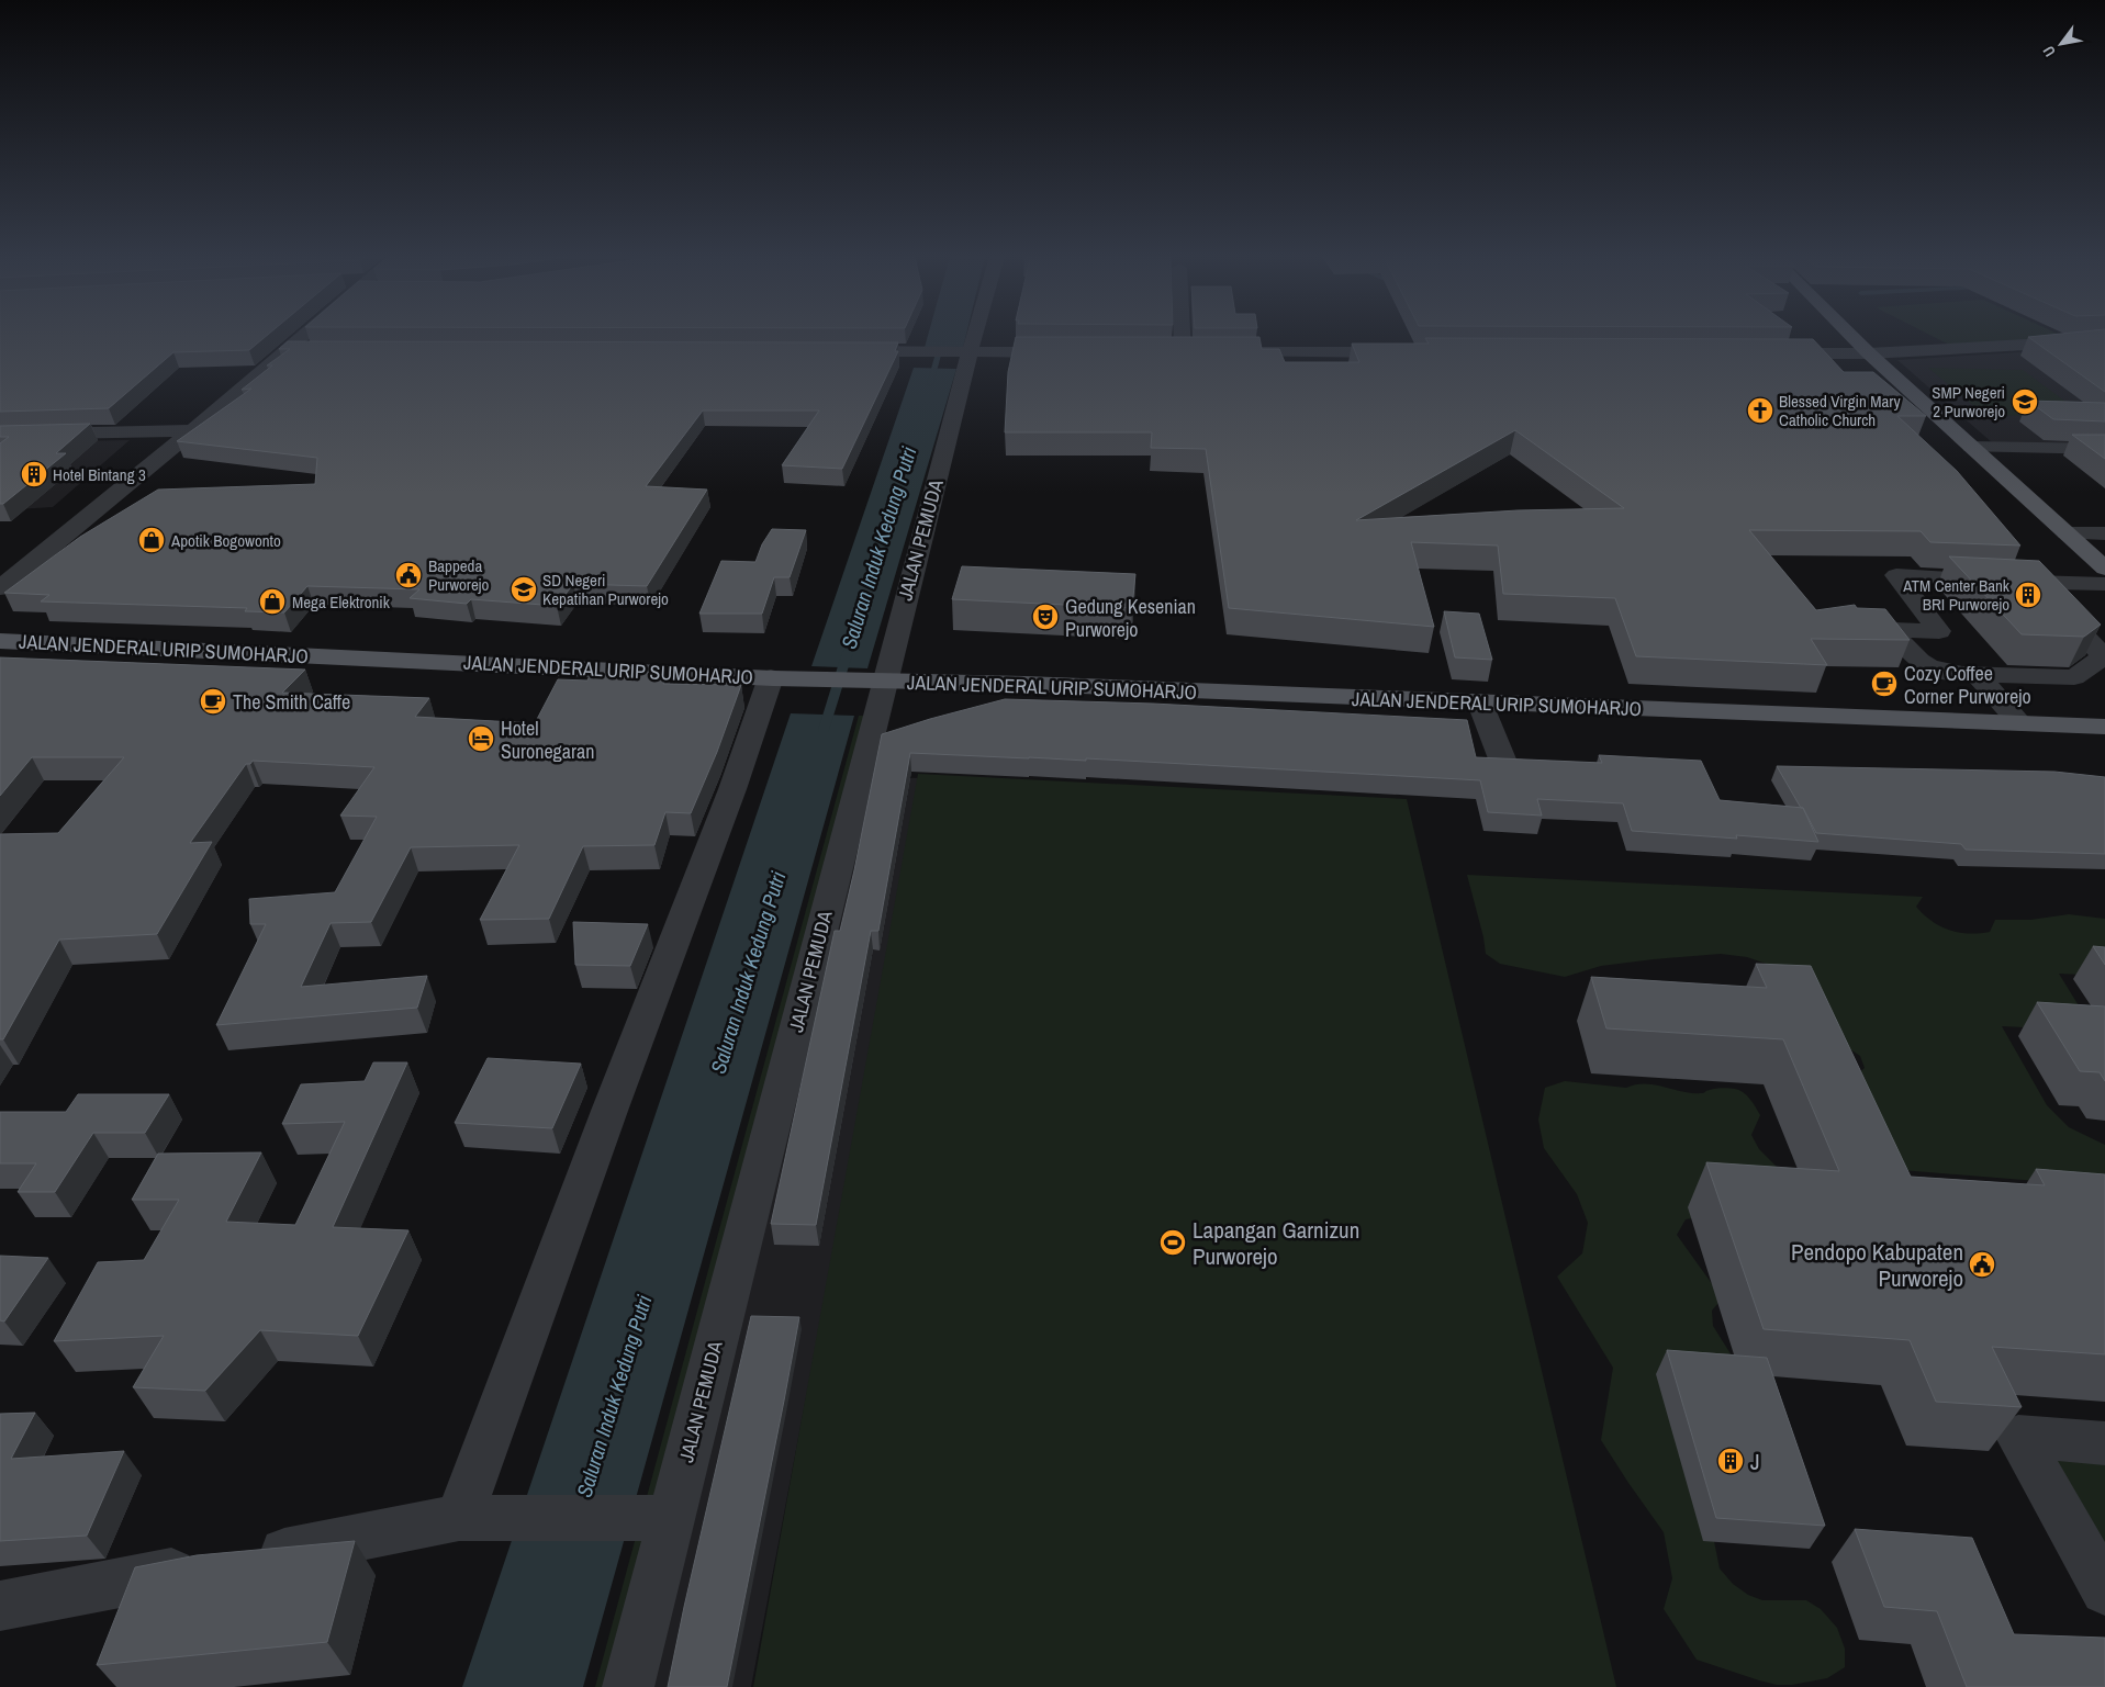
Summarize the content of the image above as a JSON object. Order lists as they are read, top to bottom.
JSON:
{
  "streets": {
    "main road": ["JALAN JENDERAL URIP SUMOHARJO"],
    "street": ["JALAN PEMUDA"]
  },
  "crossings": [
    ["JALAN PEMUDA", "JALAN JENDERAL URIP SUMOHARJO"]
  ],
  "water": ["Saluran Induk Kedung Putri"],
  "places": {
    "school or university": ["SMP Negeri 2 Purworejo", "SD Negeri Kepatihan Purworejo"],
    "church": ["Blessed Virgin Mary Catholic Church"],
    "building": ["Hotel Bintang 3", "ATM Center Bank BRI Purworejo", "J"],
    "shop": ["Apotik Bogowonto", "Mega Elektronik"],
    "public building": ["Bappeda Purworejo", "Pendopo Kabupaten Purworejo"],
    "theatre": ["Gedung Kesenian Purworejo"],
    "cafe": ["Cozy Coffee Corner Purworejo", "The Smith Caffe"],
    "hotel": ["Hotel Suronegaran"],
    "sports": ["Lapangan Garnizun Purworejo"]
  },
  "north": "bottom left"
}
